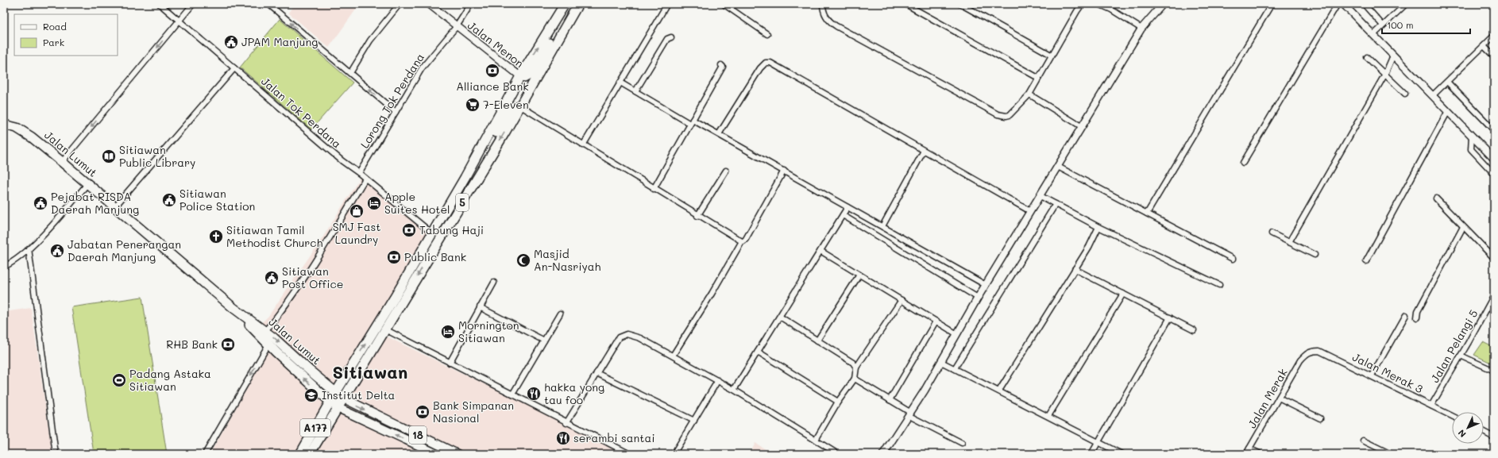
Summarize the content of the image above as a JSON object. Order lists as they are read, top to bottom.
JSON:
{
  "streets": {
    "highway": ["Jalan Lumut", "5", "A177"],
    "main road": ["18"],
    "street": [
      "Jalan Menon",
      "Lorong Tok Perdana",
      "Jalan Tok Perdana",
      "Jalan Pelangi 5",
      "Jalan Merak 3",
      "Jalan Merak"
    ]
  },
  "crossings": [
    ["Jalan Menon", "Lorong Tok Perdana"],
    ["Jalan Menon", "5"],
    ["Lorong Tok Perdana", "Jalan Tok Perdana"],
    ["Jalan Tok Perdana", "5"],
    ["Jalan Lumut", "5"],
    ["Jalan Lumut", "A177"],
    ["5", "A177"],
    ["Jalan Pelangi 5", "Jalan Merak 3"],
    ["Jalan Merak 3", "Jalan Merak"]
  ],
  "districts": ["Sitiawan"],
  "places": {
    "public building": [
      "JPAM Manjung",
      "Sitiawan Police Station",
      "Pejabat RISDA Daerah Manjung",
      "Jabatan Penerangan Daerah Manjung",
      "Sitiawan Post Office"
    ],
    "bank": [
      "Alliance Bank",
      "Tabung Haji",
      "Public Bank",
      "RHB Bank",
      "Bank Simpanan Nasional"
    ],
    "supermarket": ["7-Eleven"],
    "library": ["Sitiawan Public Library"],
    "hotel": ["Apple Suites Hotel", "Mornington Sitiawan"],
    "shop": ["SMJ Fast Laundry"],
    "church": ["Sitiawan Tamil Methodist Church"],
    "mosque": ["Masjid An-Nasriyah"],
    "sports": ["Padang Astaka Sitiawan"],
    "restaurant": ["hakka yong tau foo", "serambi santai"],
    "school or university": ["Institut Delta"]
  },
  "legend": ["Road", "Park"],
  "scale_bar": "100 m",
  "north": "bottom left"
}
